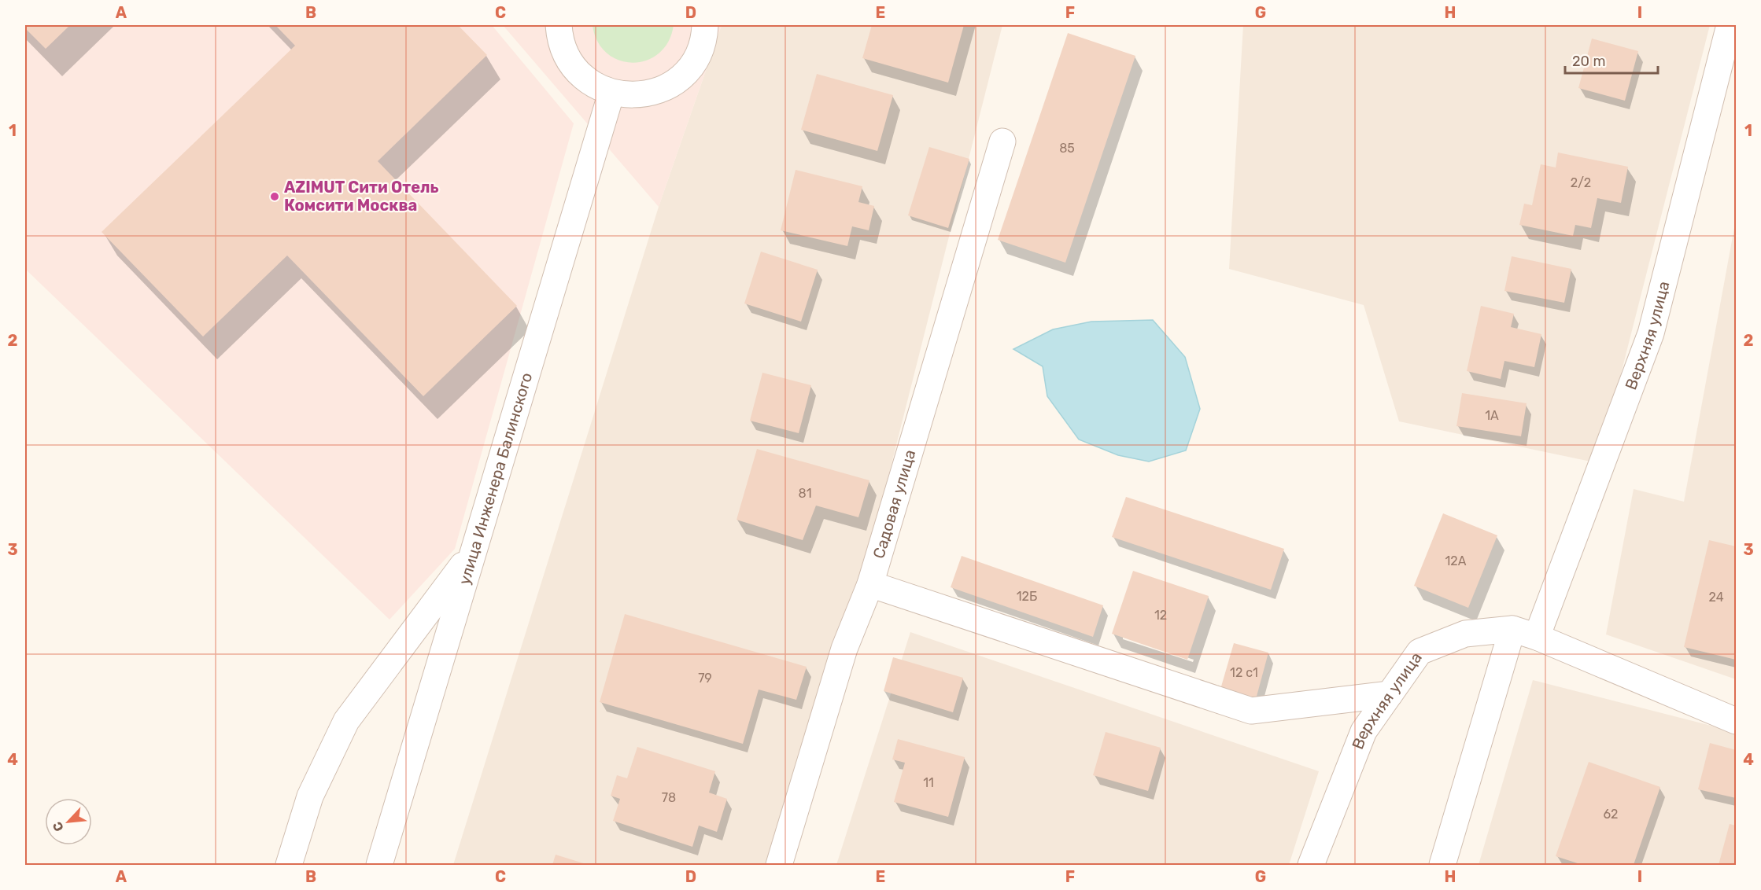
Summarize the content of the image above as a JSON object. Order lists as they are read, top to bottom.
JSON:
{
  "streets": {
    "street": ["Верхняя улица", "улица Инженера Балинского", "Садовая улица"]
  },
  "places": ["AZIMUT Сити Отель Комсити Москва"],
  "house_numbers": [
    "85",
    "2/2",
    "1А",
    "81",
    "12А",
    "12Б",
    "24",
    "12",
    "12 с1",
    "79",
    "11",
    "78",
    "62"
  ],
  "scale_bar": "20 m",
  "north": "bottom left",
  "grid": {
    "columns": [
      "A",
      "B",
      "C",
      "D",
      "E",
      "F",
      "G",
      "H",
      "I"
    ],
    "rows": [
      "1",
      "2",
      "3",
      "4"
    ]
  }
}
